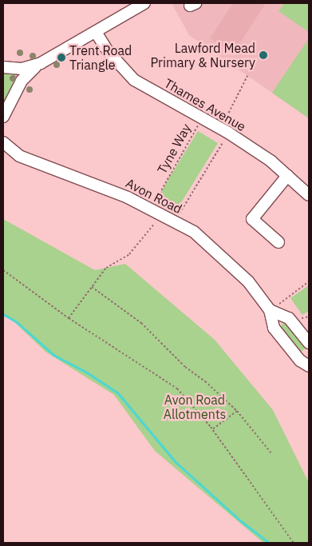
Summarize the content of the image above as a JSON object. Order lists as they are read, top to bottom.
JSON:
{
  "streets": {
    "street": ["Thames Avenue", "Avon Road"],
    "path": ["Tyne Way"]
  },
  "crossings": [
    ["Thames Avenue", "Tyne Way"],
    ["Tyne Way", "Avon Road"]
  ],
  "parks": ["Avon Road Allotments"],
  "places": ["Lawford Mead Primary & Nursery", "Trent Road Triangle"]
}
